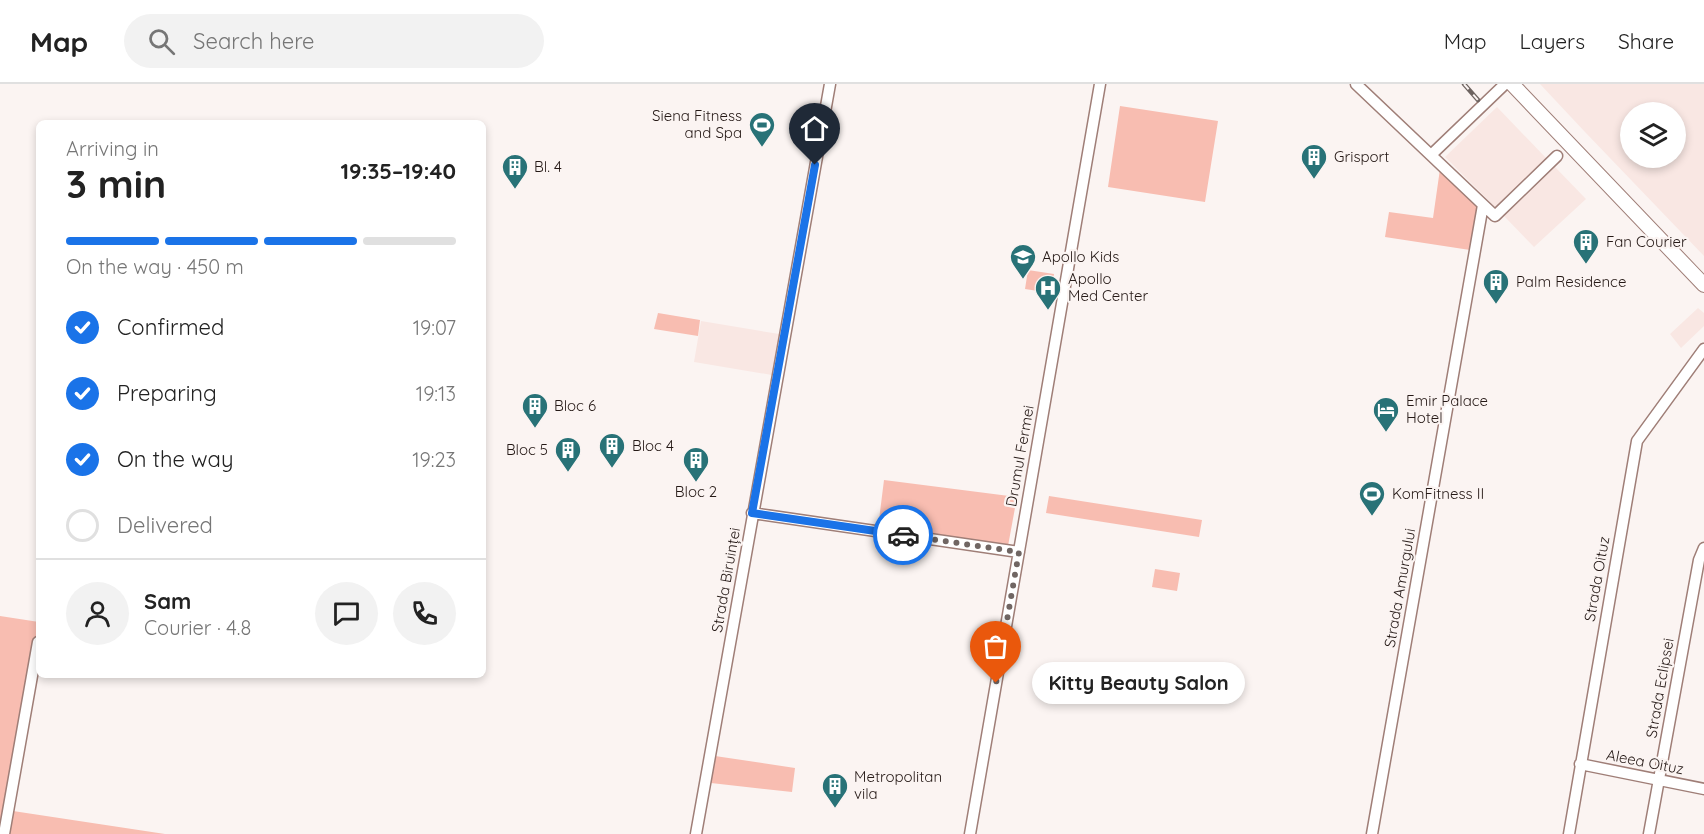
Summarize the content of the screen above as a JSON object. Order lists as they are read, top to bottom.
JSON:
{
  "streets": {
    "street": [
      "Drumul Fermei",
      "Strada Oituz",
      "Strada Biruinței",
      "Strada Amurgului",
      "Strada Eclipsei",
      "Aleea Oituz"
    ]
  },
  "crossings": [
    ["Strada Oituz", "Aleea Oituz"],
    ["Strada Eclipsei", "Aleea Oituz"]
  ],
  "places": {
    "sports": ["Siena Fitness and Spa", "KomFitness II"],
    "building": [
      "Grisport",
      "Bl. 4",
      "Fan Courier",
      "Palm Residence",
      "Bloc 6",
      "Bloc 4",
      "Bloc 5",
      "Bloc 2",
      "Metropolitan vila"
    ],
    "school or university": ["Apollo Kids"],
    "hospital": ["Apollo Med Center"],
    "hotel": ["Emir Palace Hotel"],
    "other": ["Kitty Beauty Salon"]
  },
  "page": {
    "header": "Map",
    "search": "Search here",
    "nav": ["Map", "Layers", "Share"],
    "heading": ["3 min", "Arriving in", "19:35–19:40"],
    "panel": ["Sam", "Courier · 4.8"],
    "bar": "On the way · 450 m",
    "list": [
      ["Confirmed", "19:07"],
      ["Preparing", "19:13"],
      ["On the way", "19:23"],
      "Delivered"
    ],
    "bubble": "Kitty Beauty Salon"
  }
}
